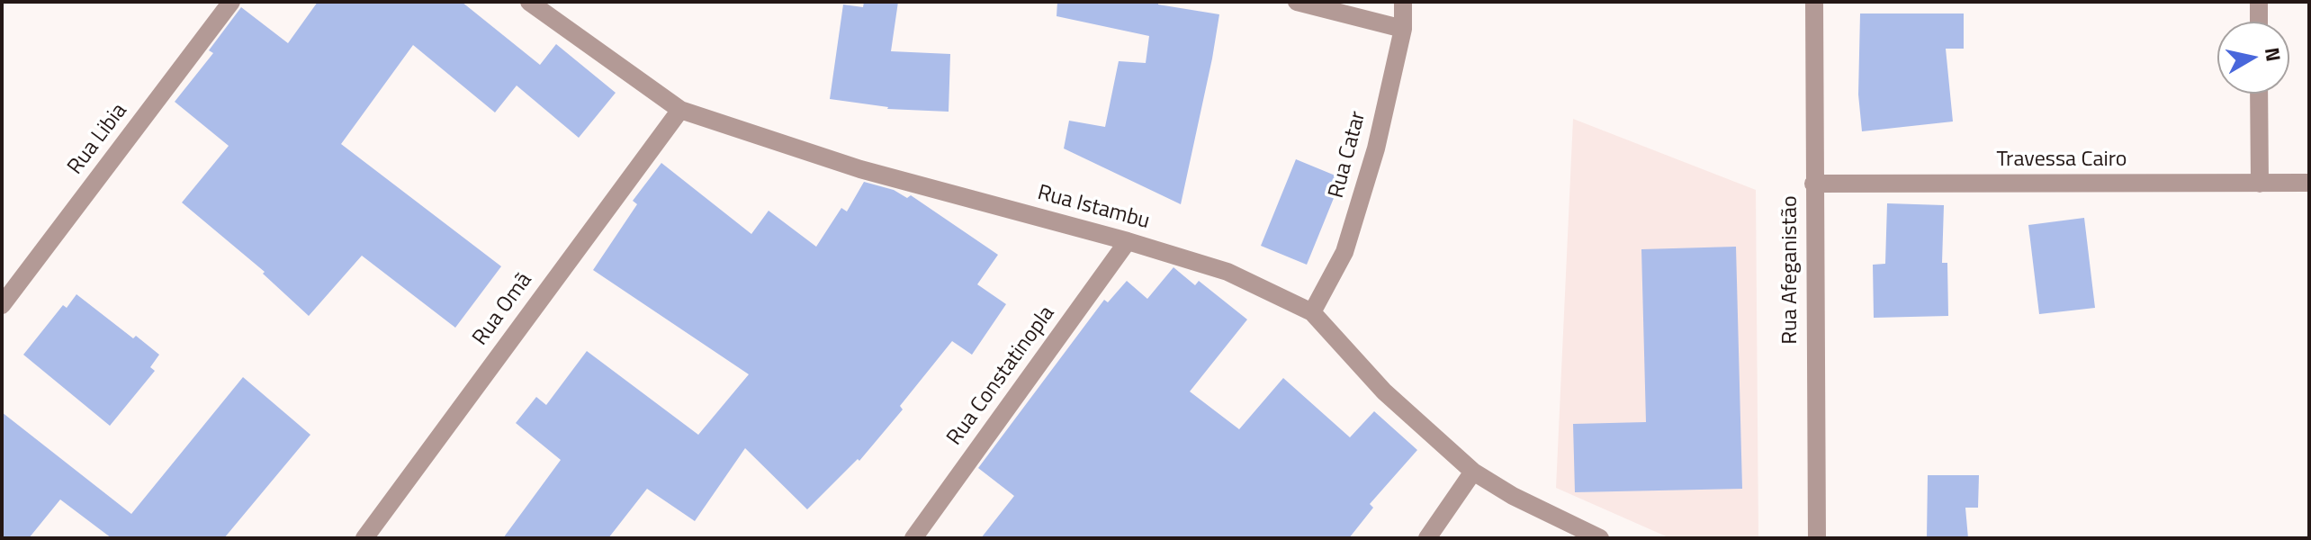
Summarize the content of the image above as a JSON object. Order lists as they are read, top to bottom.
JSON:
{
  "streets": {
    "street": [
      "Rua Libia",
      "Rua Catar",
      "Travessa Cairo",
      "Rua Istambu",
      "Rua Afeganistão",
      "Rua Omã",
      "Rua Constatinopla"
    ]
  },
  "crossings": [
    ["Rua Catar", "Rua Istambu"],
    ["Travessa Cairo", "Rua Afeganistão"],
    ["Rua Istambu", "Rua Omã"],
    ["Rua Istambu", "Rua Constatinopla"]
  ],
  "north": "right"
}
